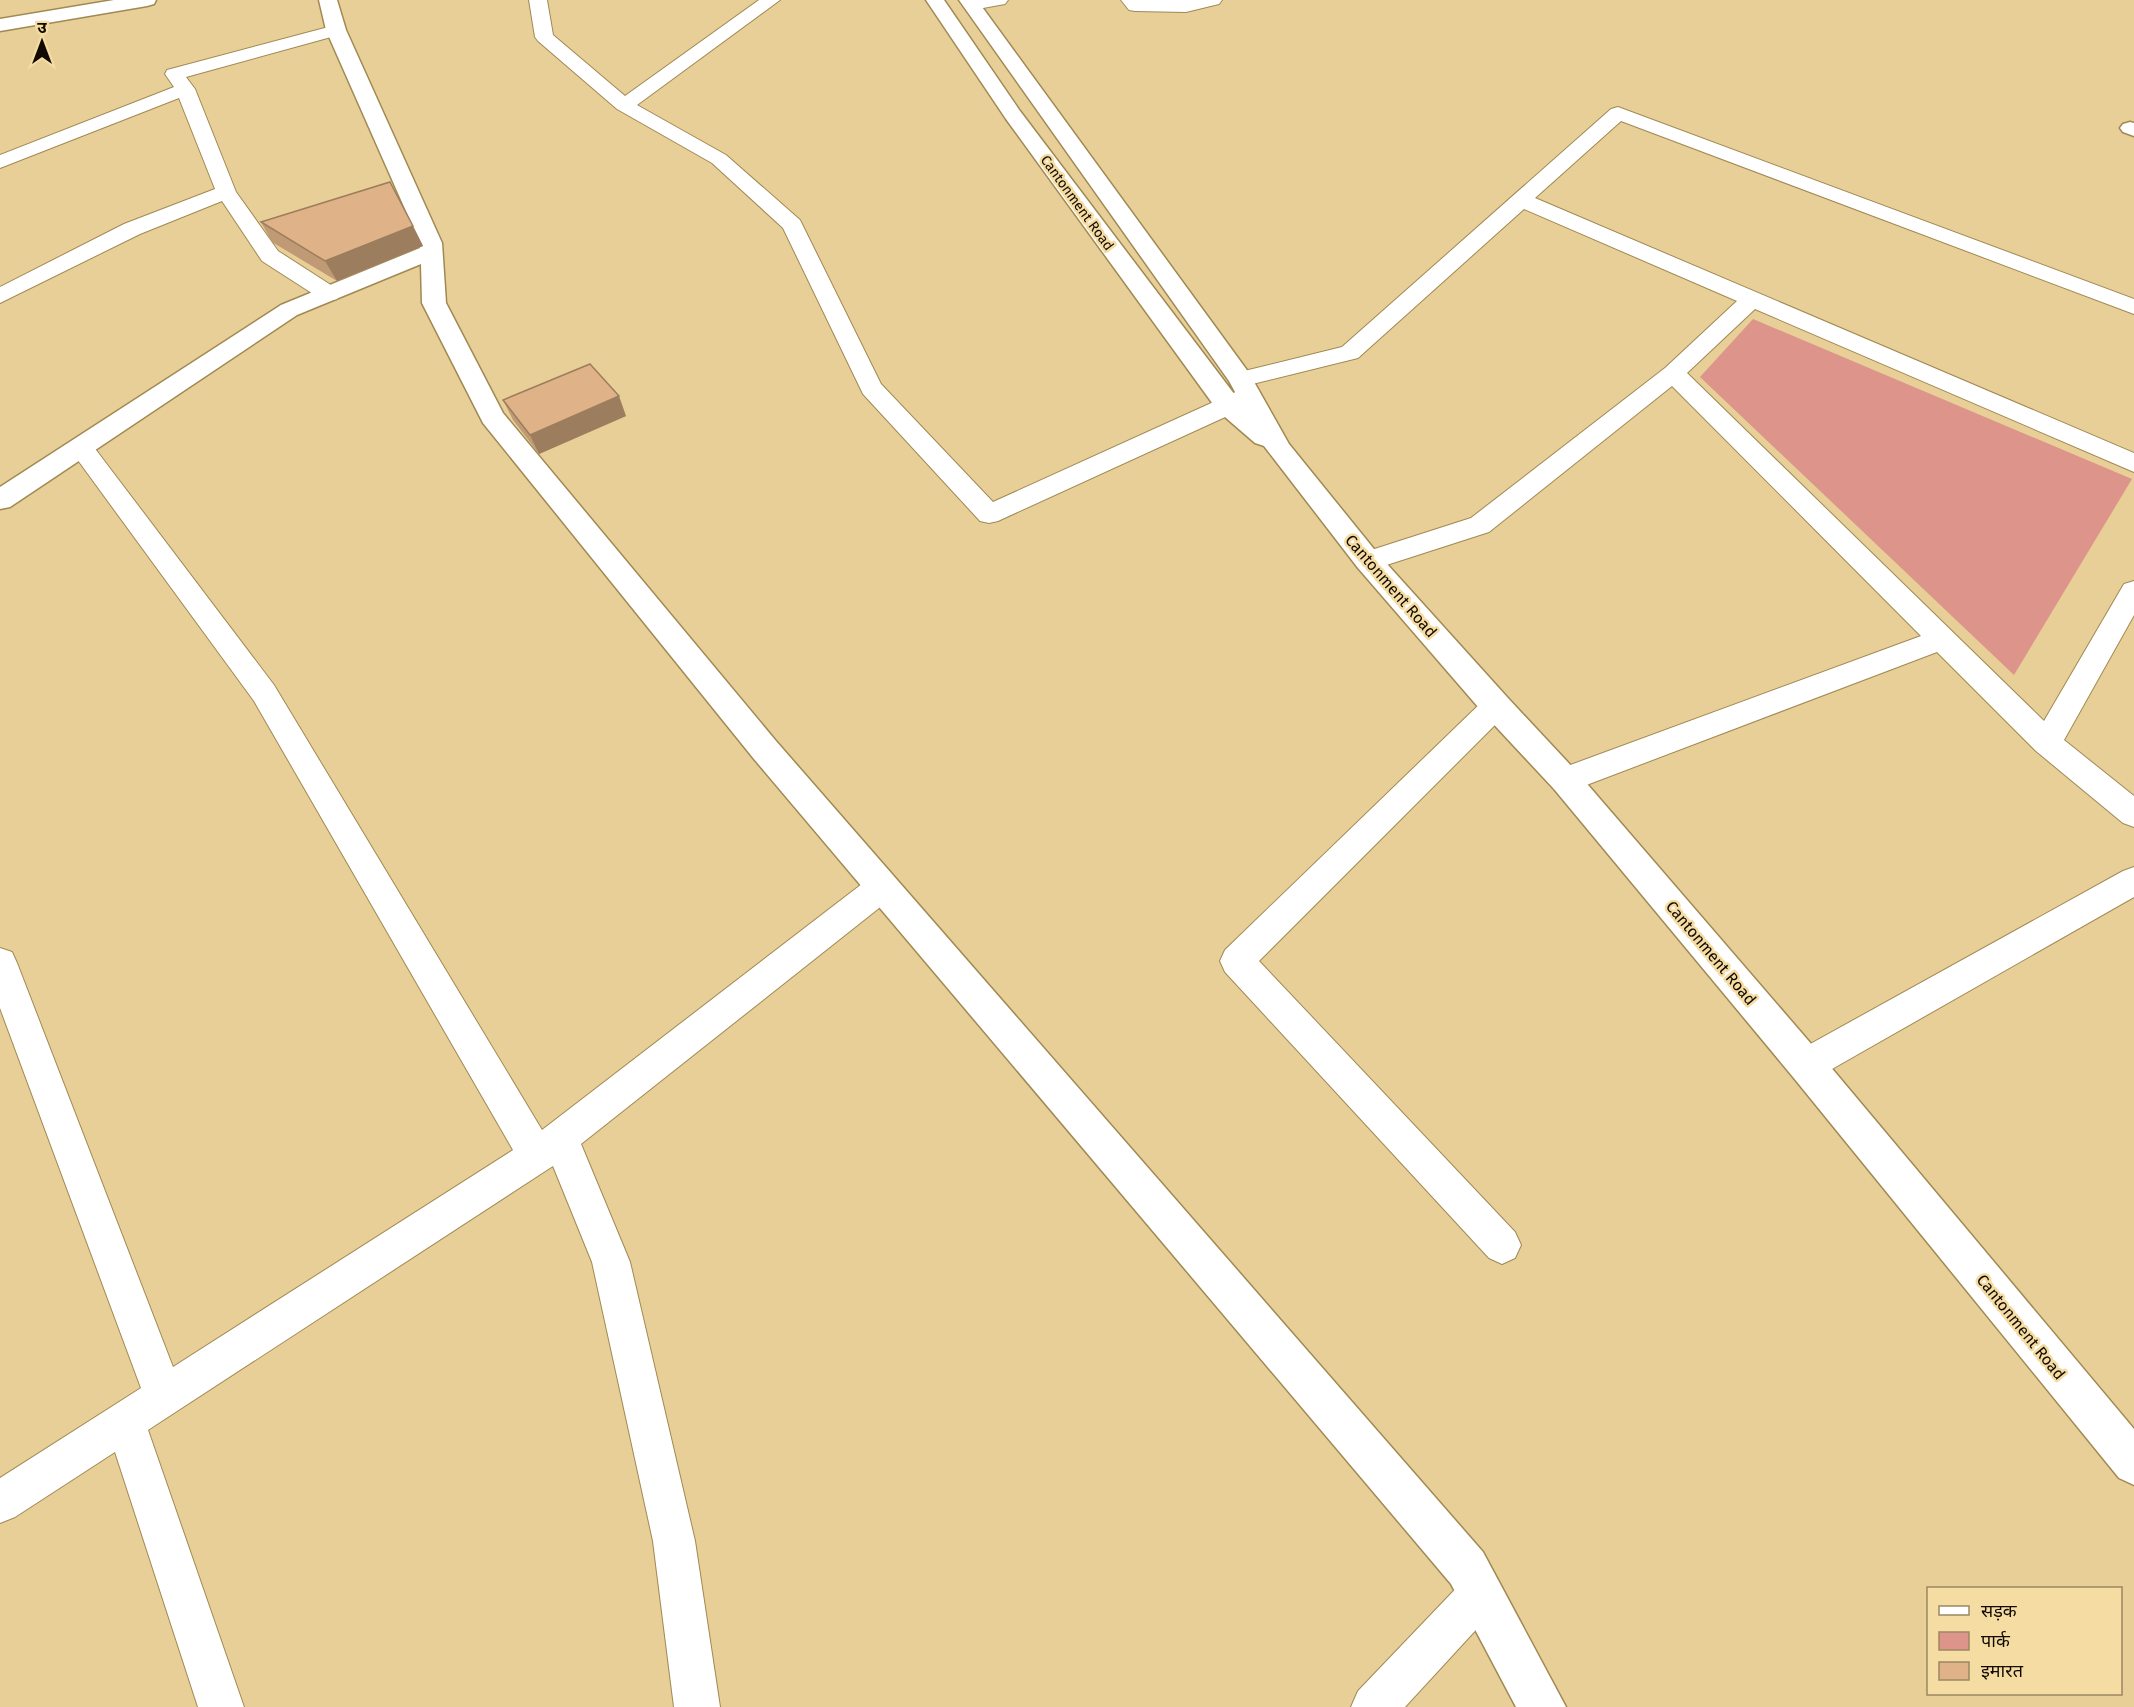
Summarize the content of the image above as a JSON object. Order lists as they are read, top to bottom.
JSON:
{
  "streets": {
    "street": ["Cantonment Road"]
  },
  "legend": ["सड़क", "पार्क", "इमारत"],
  "north": "top"
}
